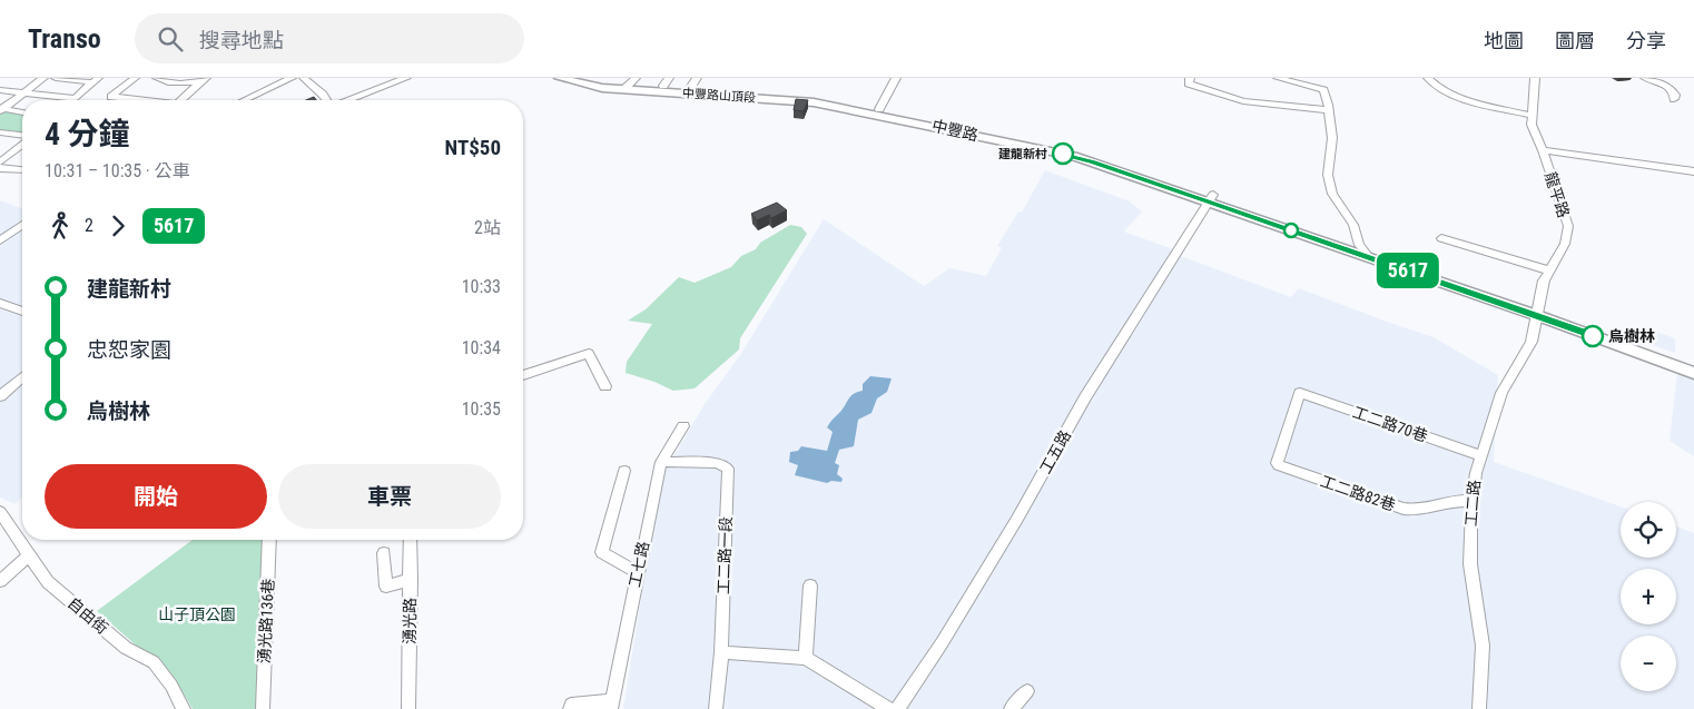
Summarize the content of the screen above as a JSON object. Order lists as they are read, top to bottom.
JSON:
{
  "streets": {
    "main road": ["中豐路山頂段", "中豐路"],
    "street": [
      "龍平路",
      "工二路70巷",
      "工五路",
      "工二路82巷",
      "工二路",
      "工二路一段",
      "工七路",
      "自由街",
      "湧光路136巷",
      "湧光路"
    ]
  },
  "crossings": [
    ["中豐路山頂段", "中豐路"],
    ["中豐路", "龍平路"],
    ["中豐路", "工五路"],
    ["中豐路", "工二路"],
    ["龍平路", "工二路"],
    ["工二路70巷", "工二路82巷"],
    ["工二路70巷", "工二路"],
    ["工二路82巷", "工二路"],
    ["工二路一段", "工七路"]
  ],
  "parks": ["山子頂公園"],
  "places": ["建龍新村", "烏樹林"],
  "lines": ["bus line 5617"],
  "page": {
    "header": "Transo",
    "search": "搜尋地點",
    "nav": ["地圖", "圖層", "分享"],
    "on_map": "5617",
    "heading": ["4 分鐘", "10:31 – 10:35 · 公車", "NT$50"],
    "legs": ["2", "5617", "2站"],
    "list": [
      {
        "name": "建龍新村",
        "value": "10:33"
      },
      {
        "name": "忠恕家園",
        "value": "10:34"
      },
      {
        "name": "烏樹林",
        "value": "10:35"
      }
    ],
    "buttons": ["開始", "車票"],
    "map_buttons": ["+", "−"]
  }
}
